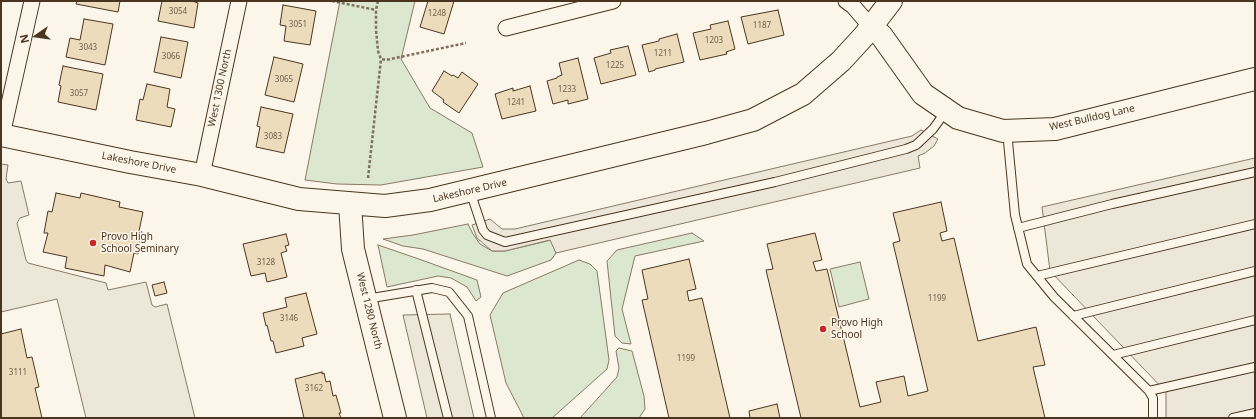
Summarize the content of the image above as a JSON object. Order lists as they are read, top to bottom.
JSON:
{
  "streets": {
    "street": [
      "West 1300 North",
      "West Bulldog Lane",
      "Lakeshore Drive",
      "West 1280 North"
    ]
  },
  "crossings": [
    ["West 1300 North", "Lakeshore Drive"],
    ["West Bulldog Lane", "Lakeshore Drive"],
    ["Lakeshore Drive", "West 1280 North"]
  ],
  "places": ["Provo High School Seminary", "Provo High School"],
  "house_numbers": [
    "3054",
    "1248",
    "3051",
    "1187",
    "1203",
    "3043",
    "1211",
    "3066",
    "1225",
    "3065",
    "1233",
    "3057",
    "1241",
    "3083",
    "3128",
    "1199",
    "3146",
    "1199",
    "3111",
    "3162"
  ],
  "north": "left"
}
